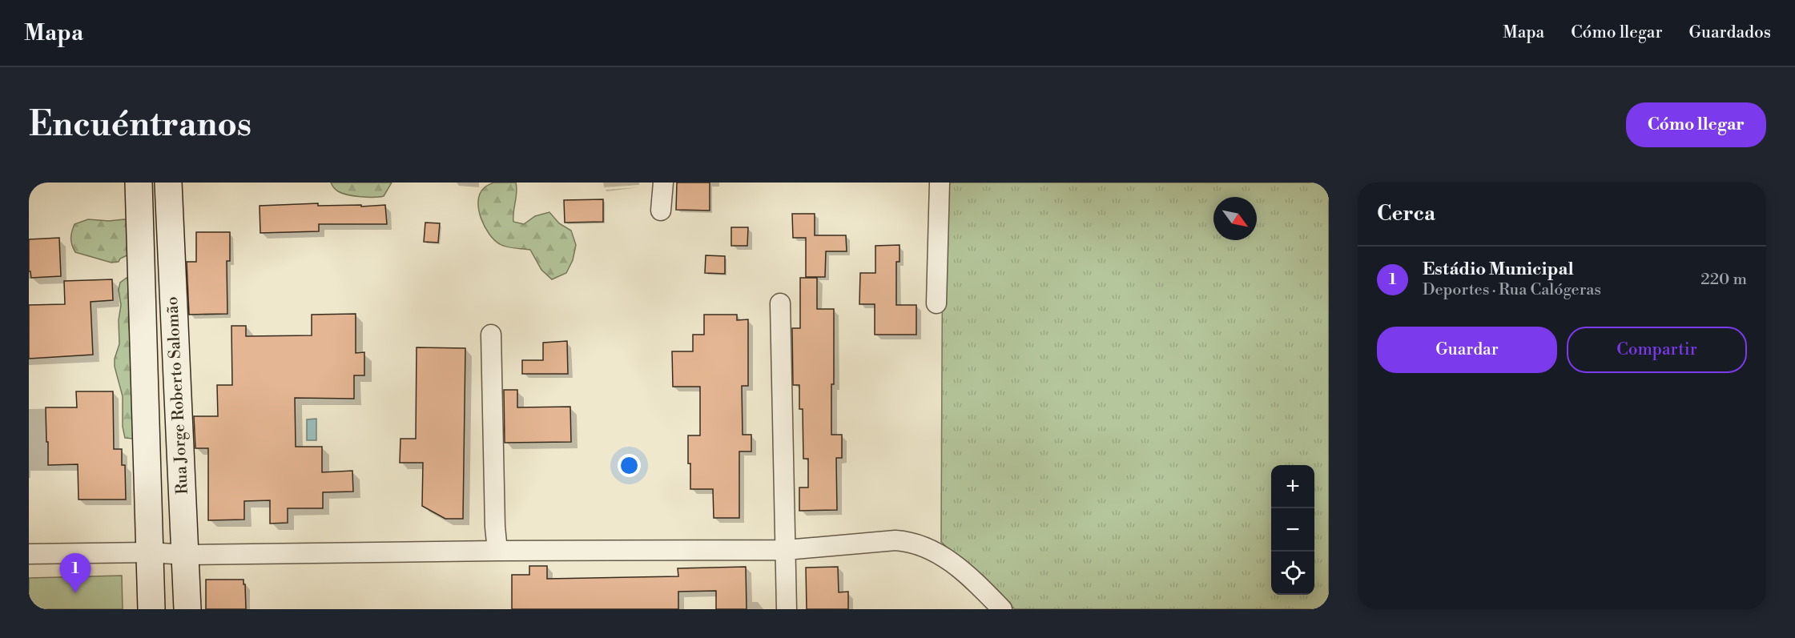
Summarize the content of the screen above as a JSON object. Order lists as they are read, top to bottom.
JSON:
{
  "streets": {
    "main road": ["Rua Jorge Roberto Salomão"]
  },
  "north": "bottom right",
  "page": {
    "header": "Mapa",
    "nav": ["Mapa", "Cómo llegar", "Guardados"],
    "buttons": [
      "Cómo llegar",
      ["Guardar", "Compartir"]
    ],
    "title": "Encuéntranos",
    "heading": "Cerca",
    "list": [
      {
        "mark": "1",
        "name": "Estádio Municipal",
        "note": "Deportes · Rua Calógeras",
        "value": "220 m"
      }
    ],
    "map_buttons": ["+", "−"],
    "pins": "1"
  }
}
